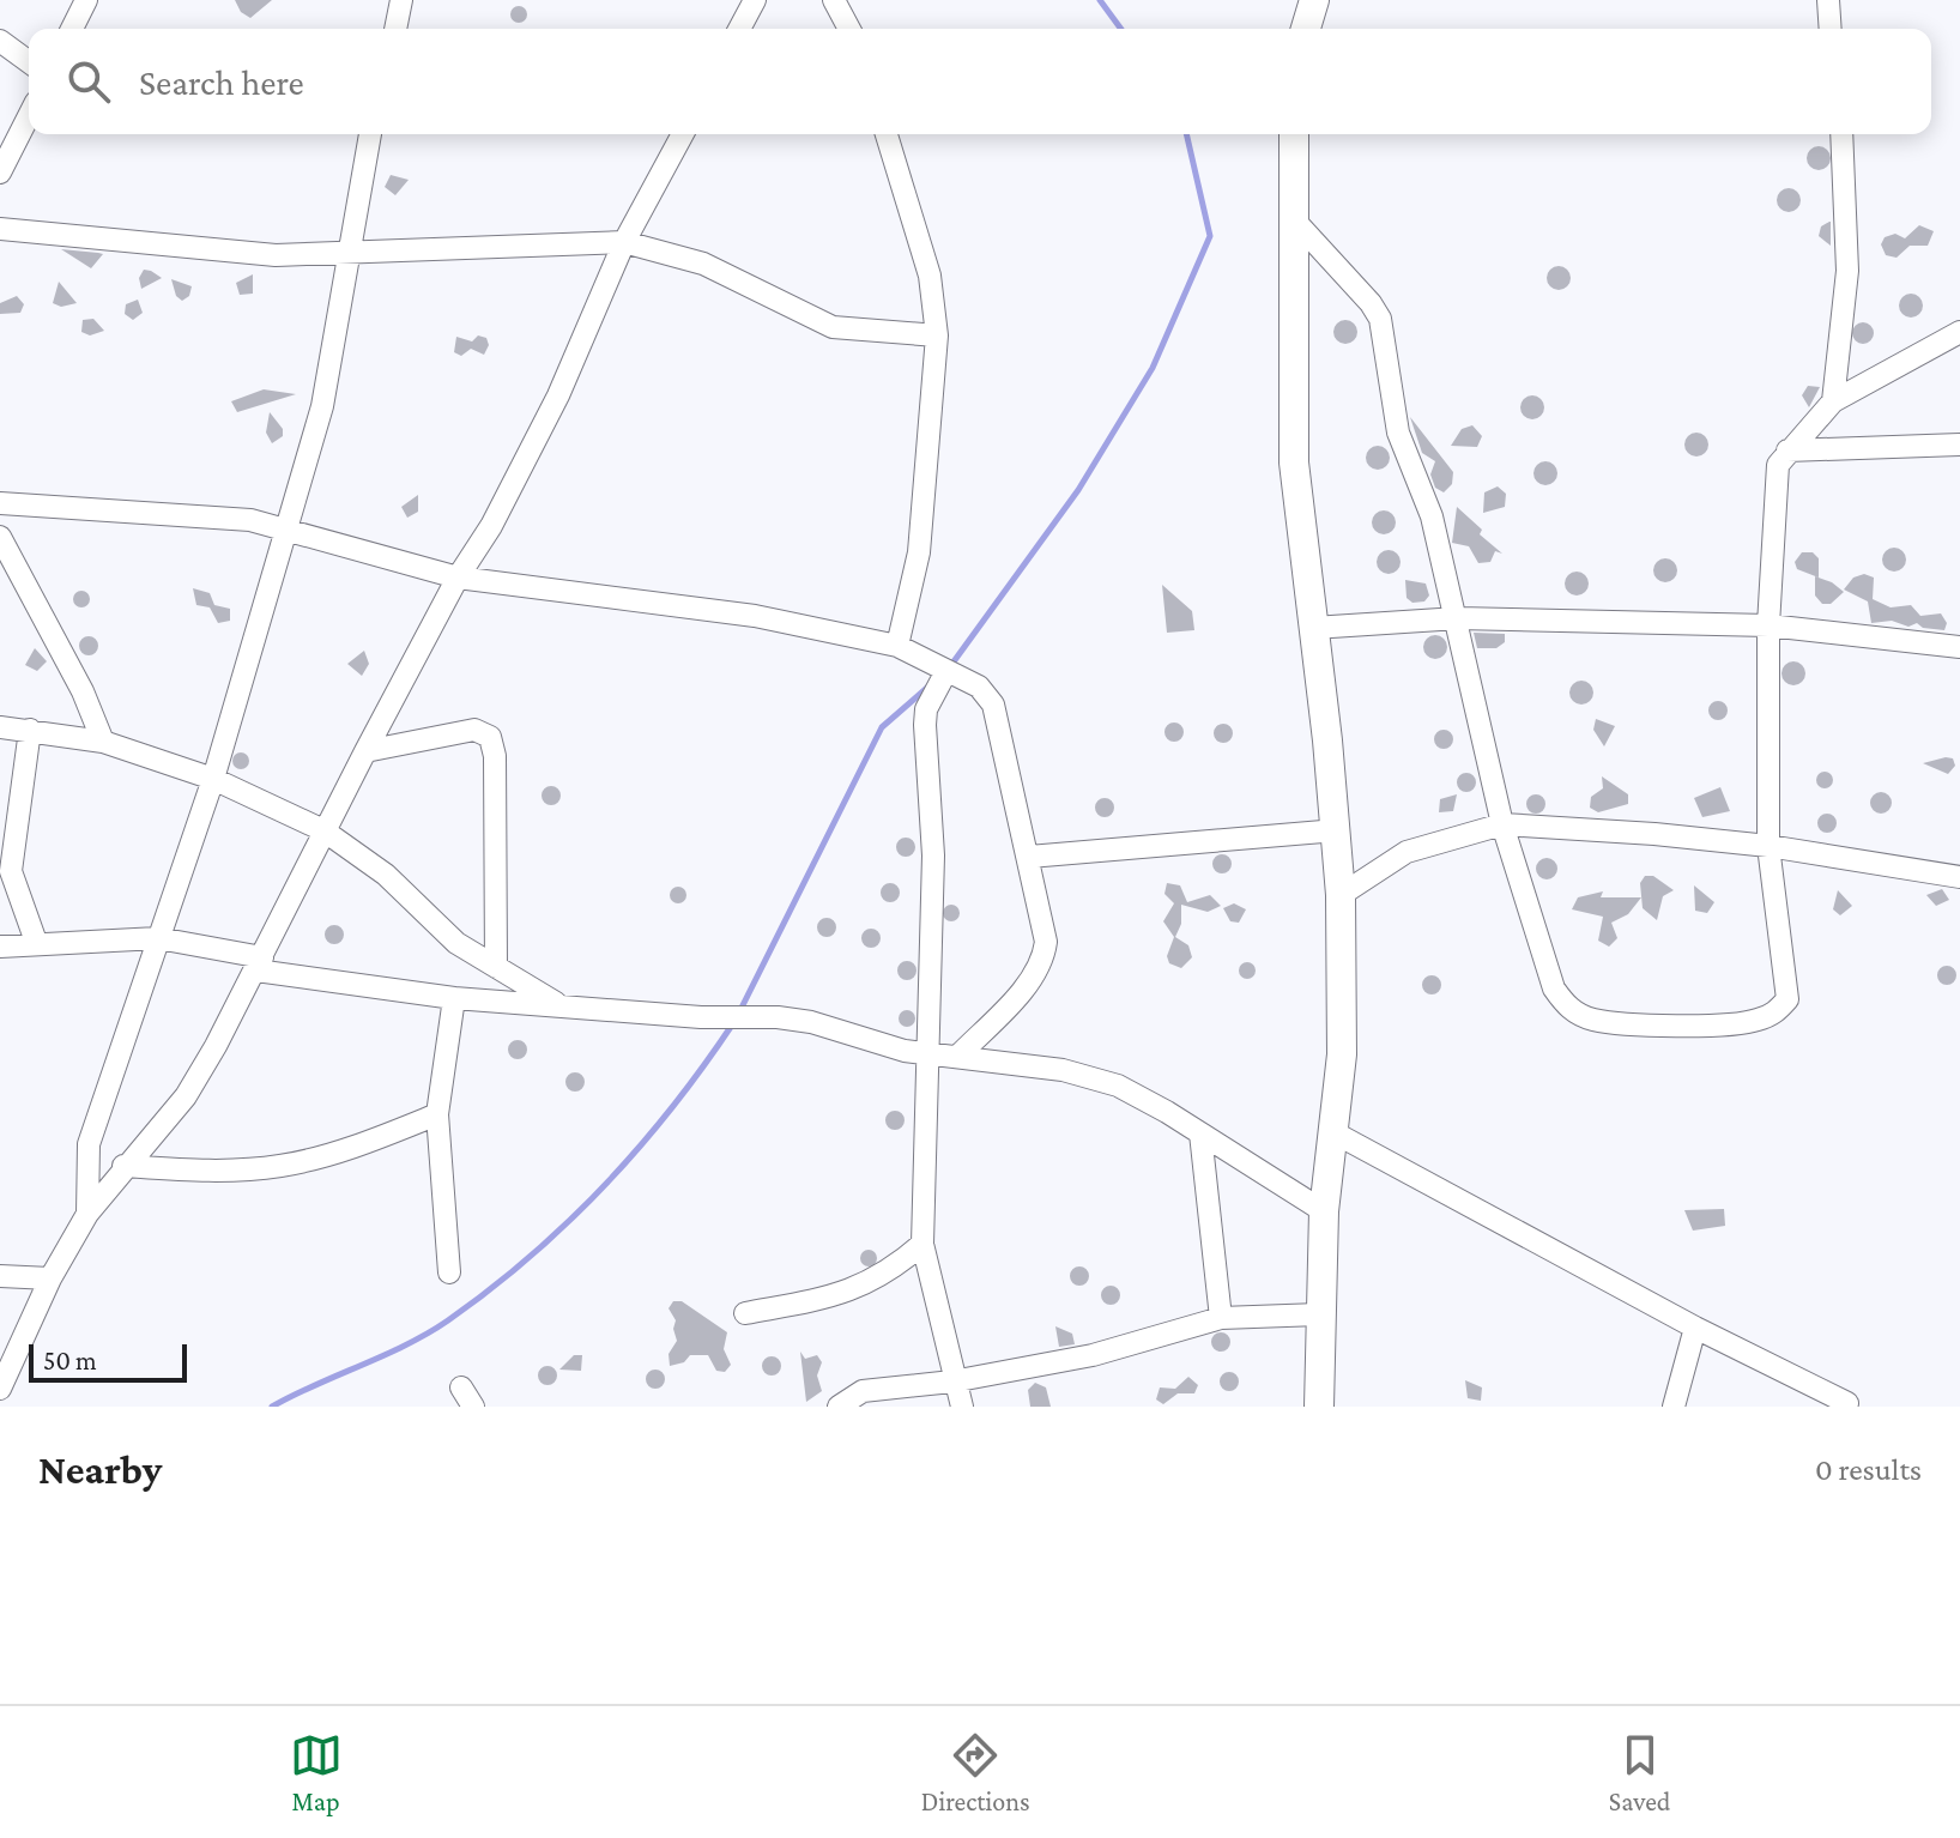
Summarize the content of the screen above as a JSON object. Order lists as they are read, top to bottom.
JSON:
{
  "scale_bar": "50 m",
  "page": {
    "search": "Search here",
    "scale": "50 m",
    "heading": ["Nearby", "0 results"],
    "nav": ["Map", "Directions", "Saved"]
  }
}
